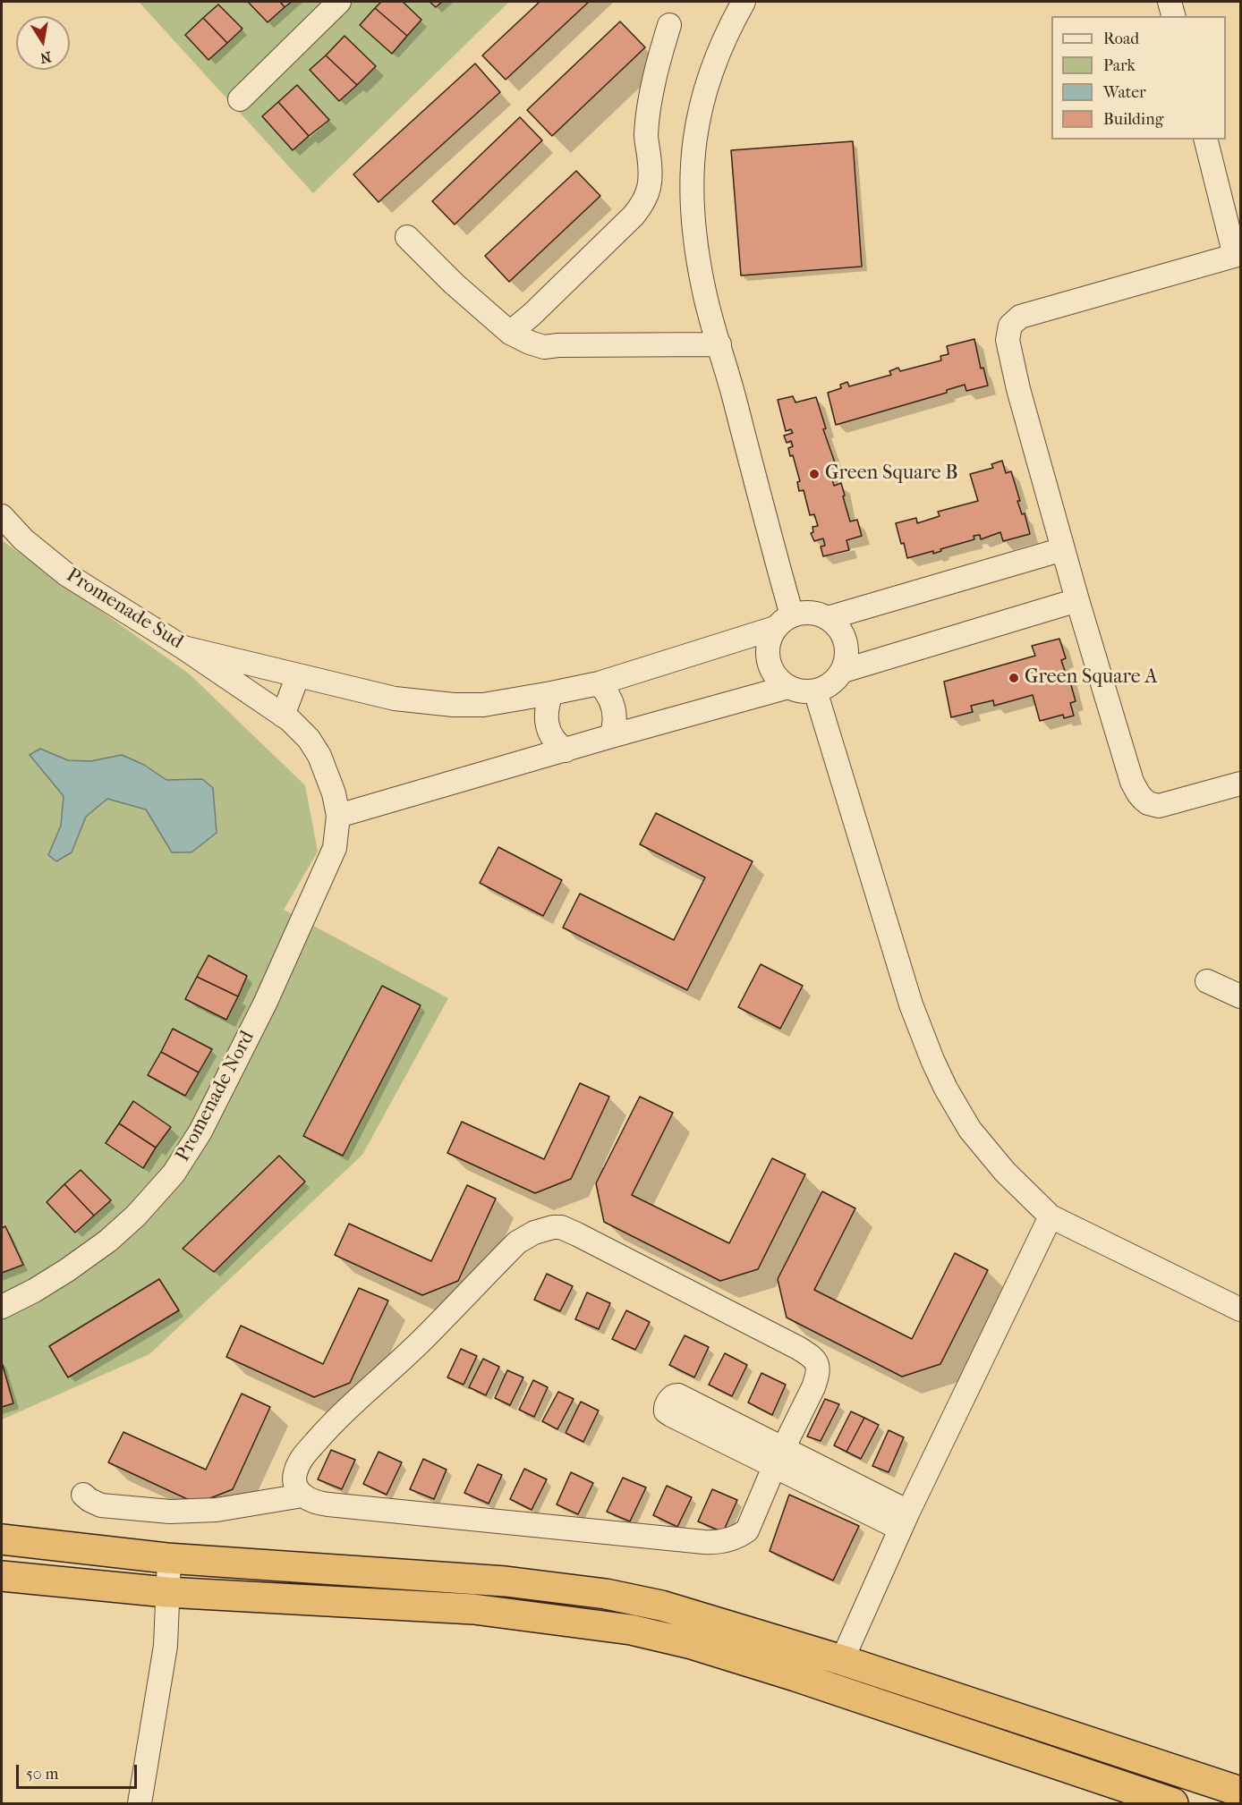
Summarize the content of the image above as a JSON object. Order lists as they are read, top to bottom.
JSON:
{
  "streets": {
    "street": ["Promenade Sud", "Promenade Nord"]
  },
  "places": ["Green Square B", "Green Square A"],
  "legend": [
    "Road",
    "Park",
    "Water",
    "Building"
  ],
  "scale_bar": "50 m",
  "north": "bottom"
}
